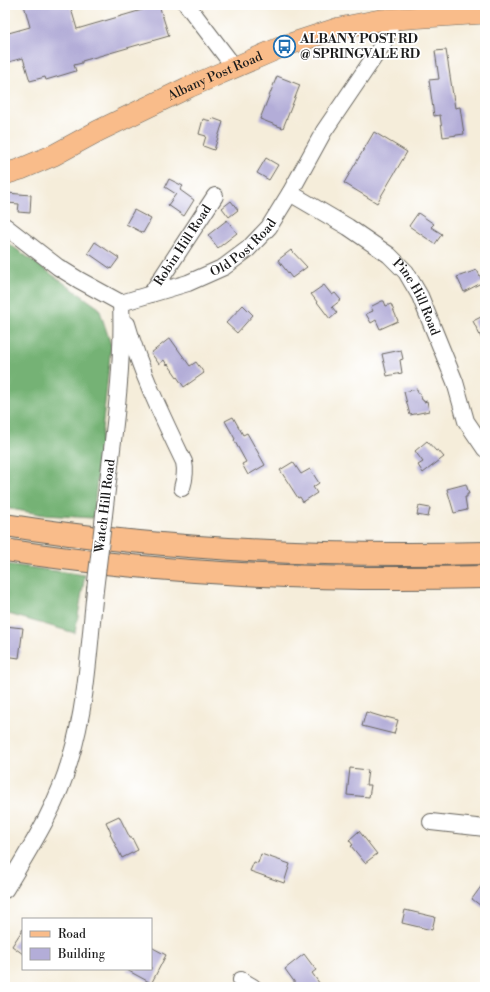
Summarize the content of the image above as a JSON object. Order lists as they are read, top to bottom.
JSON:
{
  "streets": {
    "main road": ["Albany Post Road"],
    "street": [
      "Robin Hill Road",
      "Old Post Road",
      "Pine Hill Road",
      "Watch Hill Road"
    ]
  },
  "crossings": [
    ["Albany Post Road", "Old Post Road"],
    ["Robin Hill Road", "Old Post Road"],
    ["Old Post Road", "Pine Hill Road"],
    ["Old Post Road", "Watch Hill Road"]
  ],
  "places": {
    "bus stop": ["ALBANY POST RD @ SPRINGVALE RD"]
  },
  "legend": ["Road", "Building"]
}
